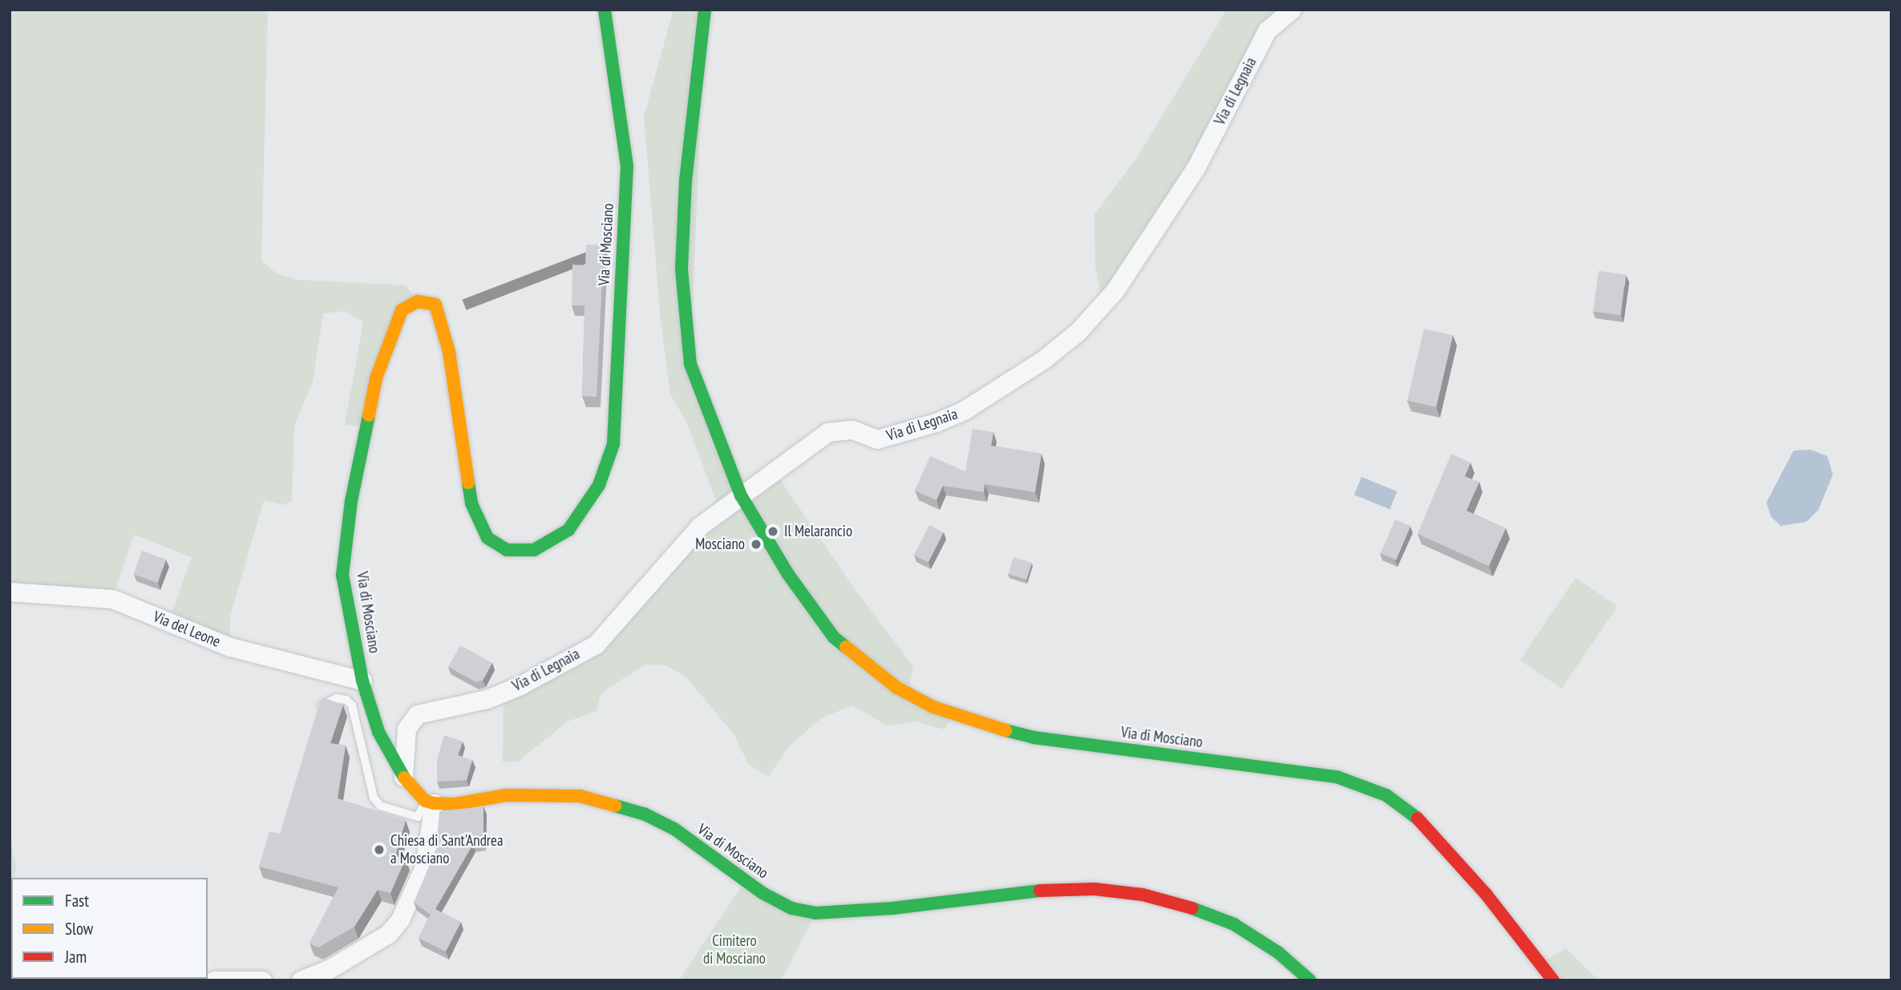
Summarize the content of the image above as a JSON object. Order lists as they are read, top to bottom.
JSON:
{
  "streets": {
    "street": ["Via di Legnaia", "Via di Mosciano", "Via del Leone"]
  },
  "crossings": [
    ["Via di Legnaia", "Via di Mosciano"],
    ["Via di Mosciano", "Via del Leone"]
  ],
  "parks": ["Cimitero di Mosciano"],
  "places": ["Il Melarancio", "Mosciano", "Chiesa di Sant'Andrea a Mosciano"],
  "legend": ["Fast", "Slow", "Jam"]
}
